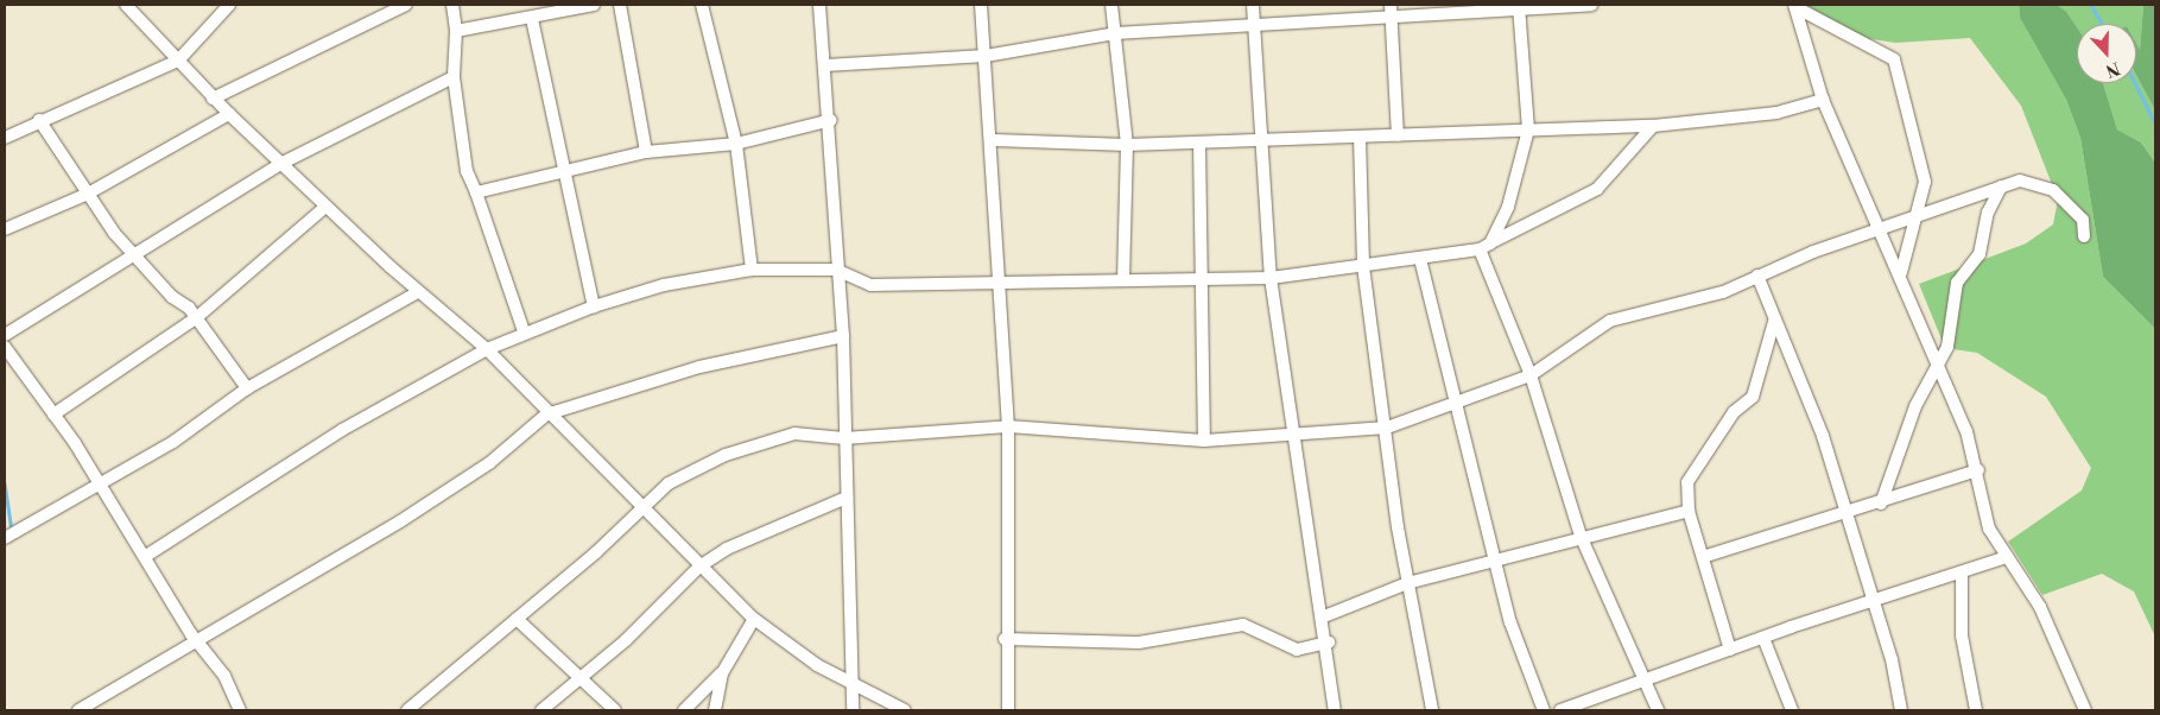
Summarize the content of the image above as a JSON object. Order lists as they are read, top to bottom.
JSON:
{
  "north": "bottom"
}
